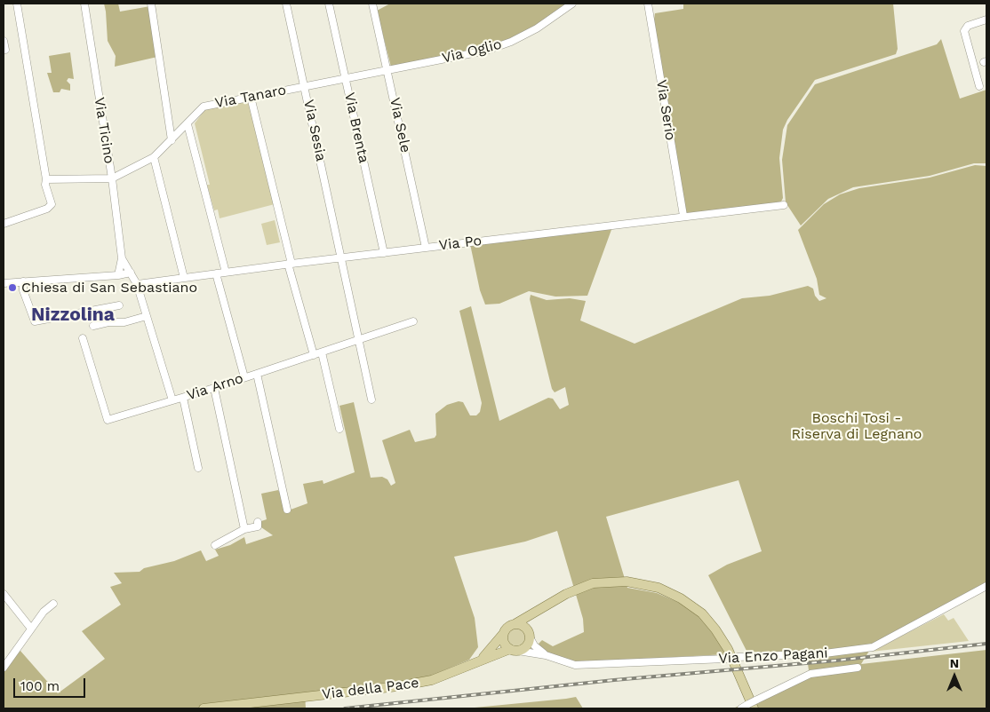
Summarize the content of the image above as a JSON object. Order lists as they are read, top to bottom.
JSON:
{
  "streets": {
    "main road": ["Via della Pace"],
    "street": [
      "Via Oglio",
      "Via Tanaro",
      "Via Serio",
      "Via Sele",
      "Via Brenta",
      "Via Ticino",
      "Via Sesia",
      "Via Po",
      "Via Arno",
      "Via Enzo Pagani"
    ]
  },
  "crossings": [
    ["Via Oglio", "Via Tanaro"],
    ["Via Oglio", "Via Sele"],
    ["Via Tanaro", "Via Sele"],
    ["Via Tanaro", "Via Brenta"],
    ["Via Tanaro", "Via Ticino"],
    ["Via Tanaro", "Via Sesia"],
    ["Via Serio", "Via Po"],
    ["Via Sele", "Via Po"],
    ["Via Brenta", "Via Po"],
    ["Via Sesia", "Via Po"],
    ["Via Sesia", "Via Arno"],
    ["Via Enzo Pagani", "Via della Pace"]
  ],
  "districts": ["Nizzolina"],
  "parks": ["Boschi Tosi - Riserva di Legnano"],
  "places": ["Chiesa di San Sebastiano"],
  "scale_bar": "100 m",
  "north": "top"
}
